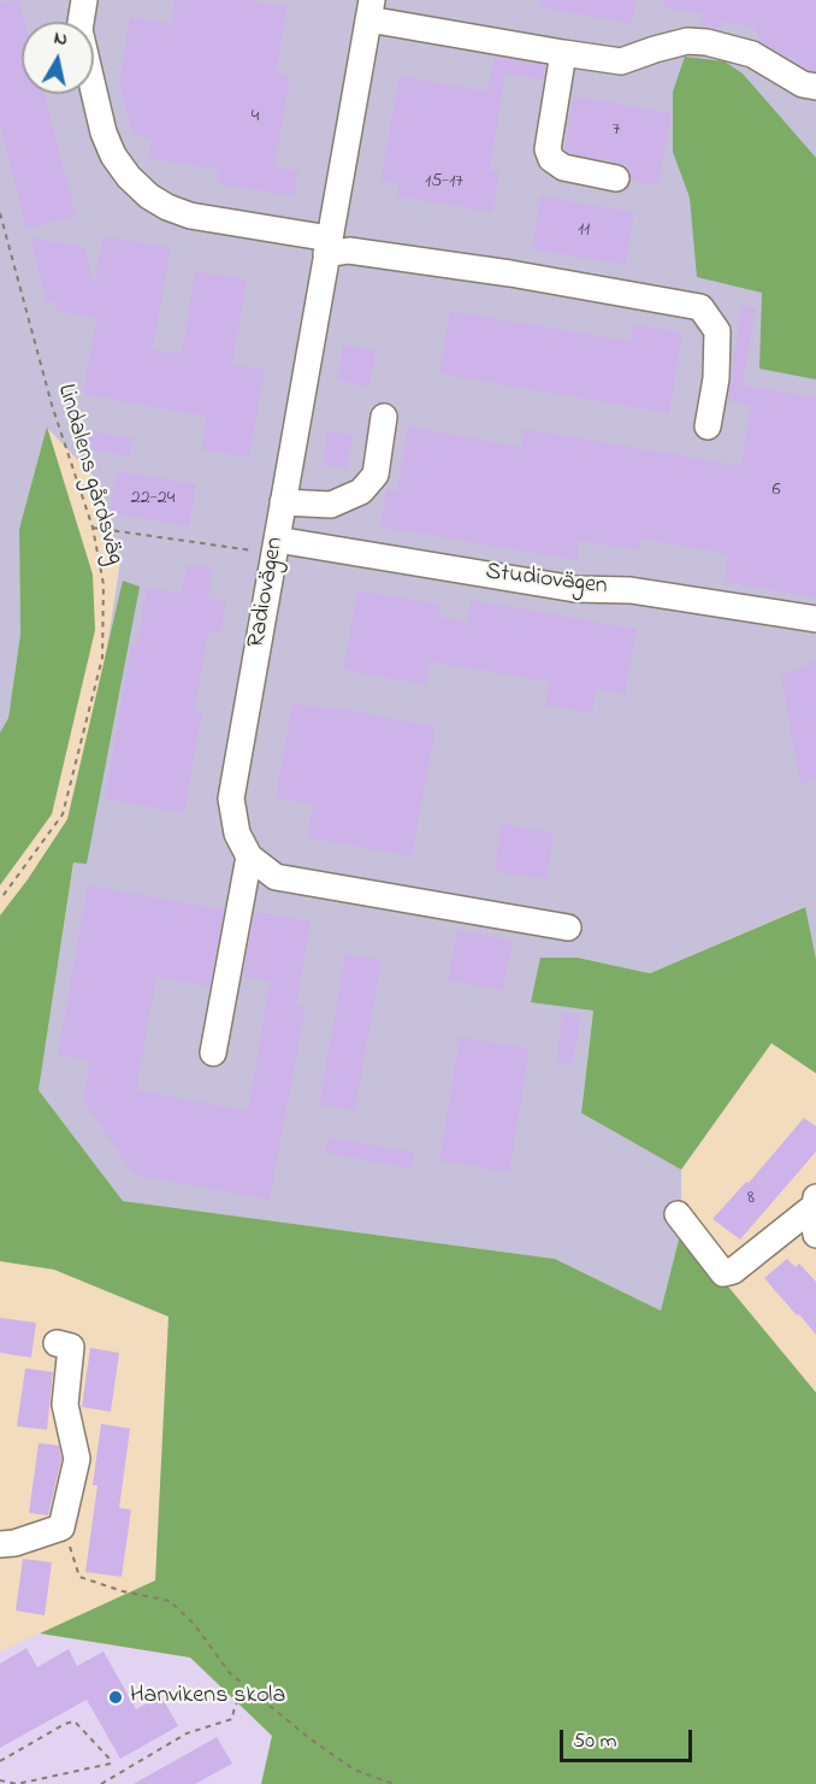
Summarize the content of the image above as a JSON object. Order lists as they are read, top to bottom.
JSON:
{
  "streets": {
    "street": ["Studiovägen", "Radiovägen"],
    "path": ["Lindalens gårdsväg"]
  },
  "crossings": [
    ["Studiovägen", "Radiovägen"]
  ],
  "places": ["Hanvikens skola"],
  "house_numbers": [
    "4",
    "7",
    "15-17",
    "11",
    "6",
    "22-24",
    "8"
  ],
  "scale_bar": "50 m",
  "north": "top"
}
